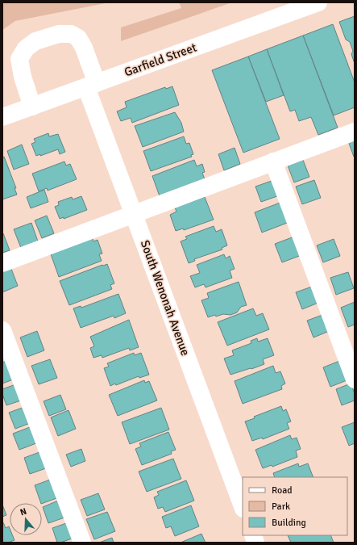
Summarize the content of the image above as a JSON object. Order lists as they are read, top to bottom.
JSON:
{
  "streets": {
    "street": ["Garfield Street", "South Wenonah Avenue"]
  },
  "crossings": [
    ["Garfield Street", "South Wenonah Avenue"]
  ],
  "legend": ["Road", "Park", "Building"],
  "north": "top"
}
